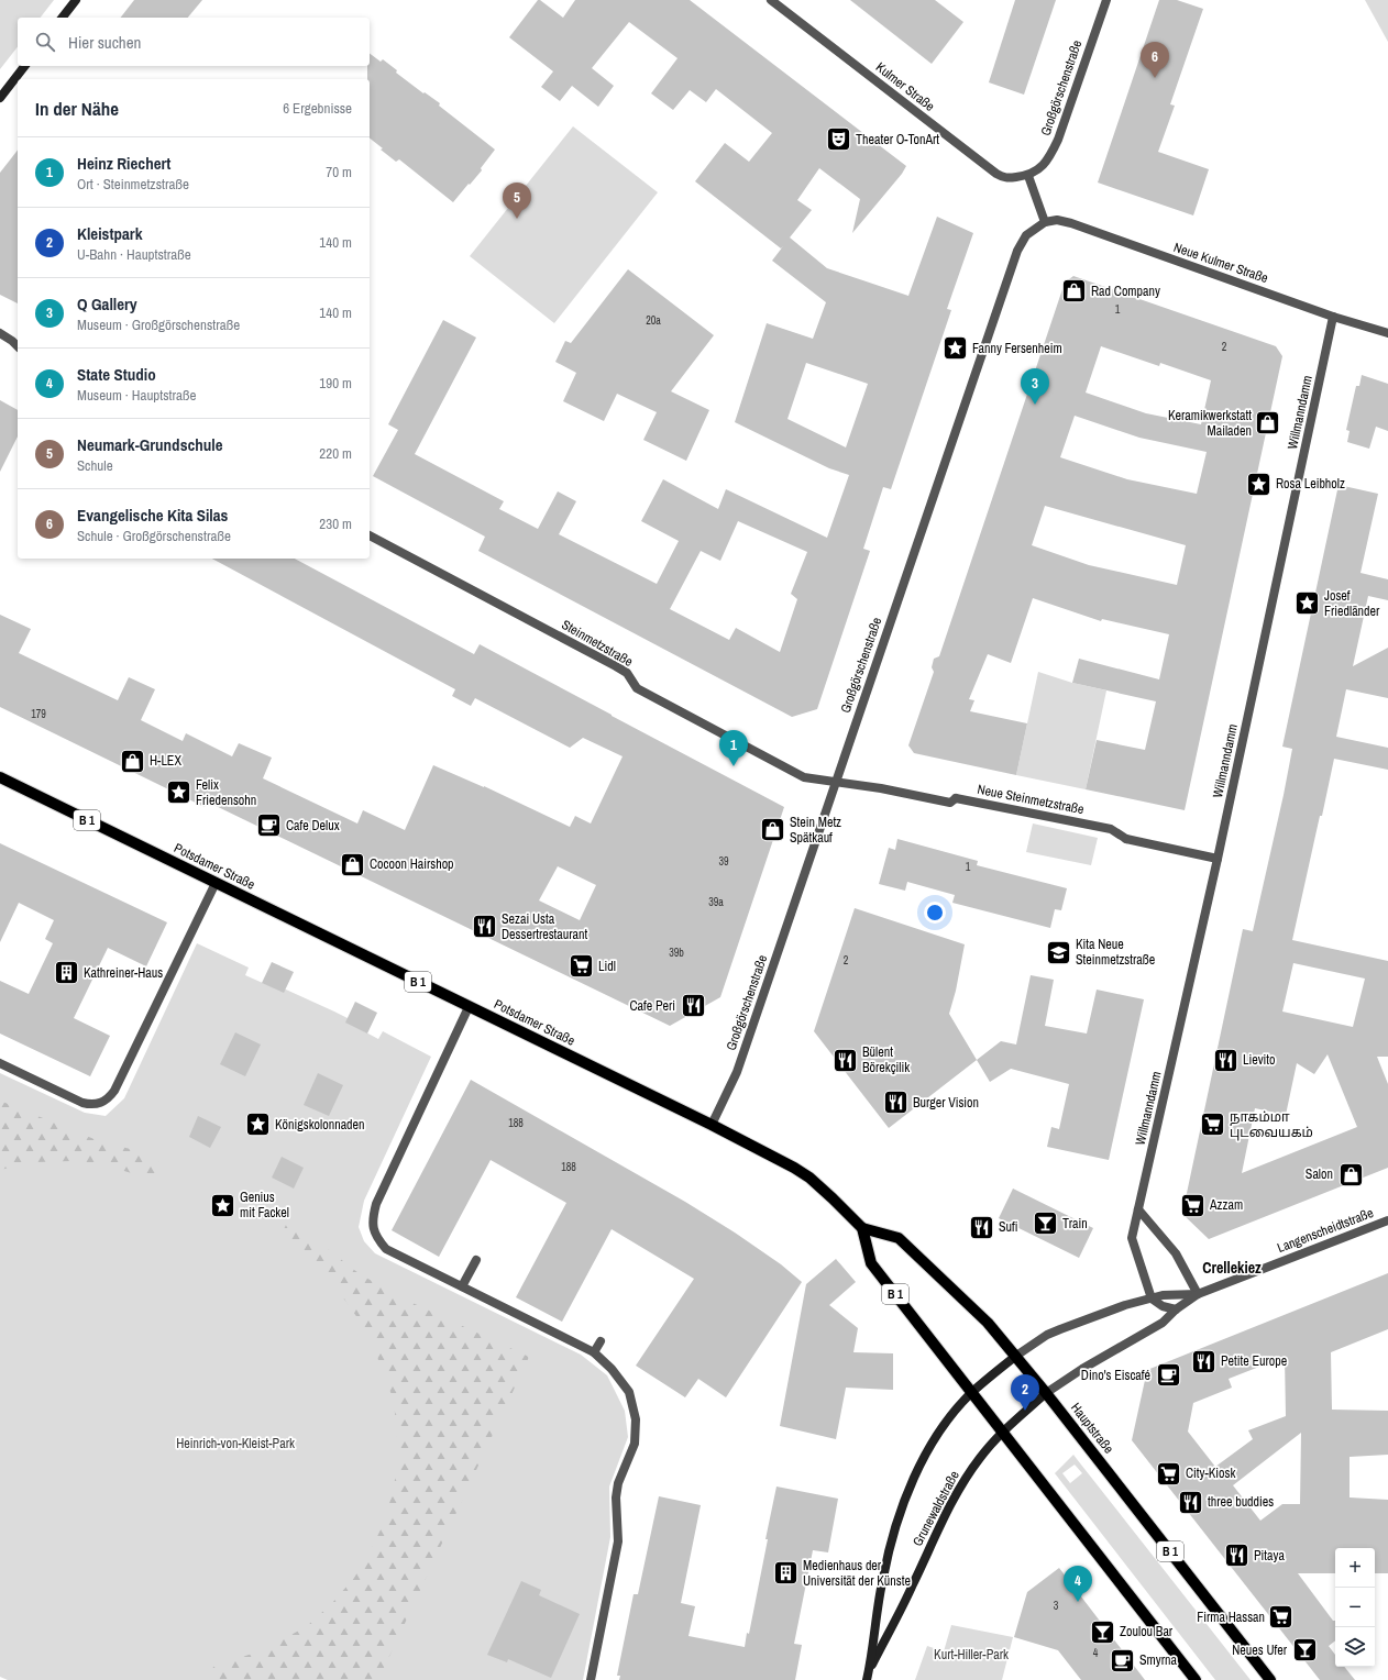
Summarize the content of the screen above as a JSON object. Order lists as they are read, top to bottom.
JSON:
{
  "streets": {
    "main road": [
      "B 1",
      "Potsdamer Straße",
      "Hauptstraße",
      "Grunewaldstraße"
    ],
    "street": [
      "Kulmer Straße",
      "Großgörschenstraße",
      "Neue Kulmer Straße",
      "Willmanndamm",
      "Steinmetzstraße",
      "Neue Steinmetzstraße",
      "Langenscheidtstraße"
    ]
  },
  "crossings": [
    ["Kulmer Straße", "Großgörschenstraße"],
    ["Großgörschenstraße", "Neue Kulmer Straße"],
    ["Großgörschenstraße", "Steinmetzstraße"],
    ["Großgörschenstraße", "Neue Steinmetzstraße"],
    ["Großgörschenstraße", "Potsdamer Straße"],
    ["Neue Kulmer Straße", "Willmanndamm"],
    ["Willmanndamm", "Neue Steinmetzstraße"],
    ["Willmanndamm", "Langenscheidtstraße"],
    ["Steinmetzstraße", "Neue Steinmetzstraße"],
    ["B 1", "Potsdamer Straße"],
    ["B 1", "Hauptstraße"],
    ["B 1", "Grunewaldstraße"],
    ["Potsdamer Straße", "Hauptstraße"],
    ["Langenscheidtstraße", "Hauptstraße"],
    ["Langenscheidtstraße", "Grunewaldstraße"],
    ["Hauptstraße", "Grunewaldstraße"]
  ],
  "districts": ["Crellekiez"],
  "parks": ["Heinrich-von-Kleist-Park", "Kurt-Hiller-Park"],
  "places": {
    "theatre": ["Theater O-TonArt"],
    "shop": [
      "Rad Company",
      "Keramikwerkstatt Mailaden",
      "H-LEX",
      "Stein Metz Spätkauf",
      "Cocoon Hairshop",
      "Salon"
    ],
    "place": [
      "Fanny Fersenheim",
      "Rosa Leibholz",
      "Josef Friedländer",
      "Felix Friedensohn",
      "Königskolonnaden",
      "Genius mit Fackel"
    ],
    "cafe": ["Cafe Delux", "Dino's Eiscafé", "Smyrna"],
    "restaurant": [
      "Sezai Usta Dessertrestaurant",
      "Cafe Peri",
      "Bülent Börekçilik",
      "Lievito",
      "Burger Vision",
      "Sufi",
      "Petite Europe",
      "three buddies",
      "Pitaya"
    ],
    "school or university": ["Kita Neue Steinmetzstraße"],
    "supermarket": [
      "Lidl",
      "நாகம்மா புடவையகம்",
      "Azzam",
      "City-Kiosk",
      "Firma Hassan"
    ],
    "building": ["Kathreiner-Haus", "Medienhaus der Universität der Künste"],
    "bar": ["Train", "Zoulou Bar", "Neues Ufer"]
  },
  "house_numbers": [
    "1",
    "20a",
    "2",
    "179",
    "39",
    "1",
    "39a",
    "39b",
    "2",
    "188",
    "188",
    "3",
    "4"
  ],
  "page": {
    "search": "Hier suchen",
    "pins": [
      "6",
      "5",
      "3",
      "1",
      "2",
      "4"
    ],
    "heading": ["In der Nähe", "6 Ergebnisse"],
    "list": [
      {
        "mark": "1",
        "name": "Heinz Riechert",
        "note": "Ort · Steinmetzstraße",
        "value": "70 m"
      },
      {
        "mark": "2",
        "name": "Kleistpark",
        "note": "U-Bahn · Hauptstraße",
        "value": "140 m"
      },
      {
        "mark": "3",
        "name": "Q Gallery",
        "note": "Museum · Großgörschenstraße",
        "value": "140 m"
      },
      {
        "mark": "4",
        "name": "State Studio",
        "note": "Museum · Hauptstraße",
        "value": "190 m"
      },
      {
        "mark": "5",
        "name": "Neumark-Grundschule",
        "note": "Schule",
        "value": "220 m"
      },
      {
        "mark": "6",
        "name": "Evangelische Kita Silas",
        "note": "Schule · Großgörschenstraße",
        "value": "230 m"
      }
    ],
    "map_buttons": ["+", "−"]
  }
}
